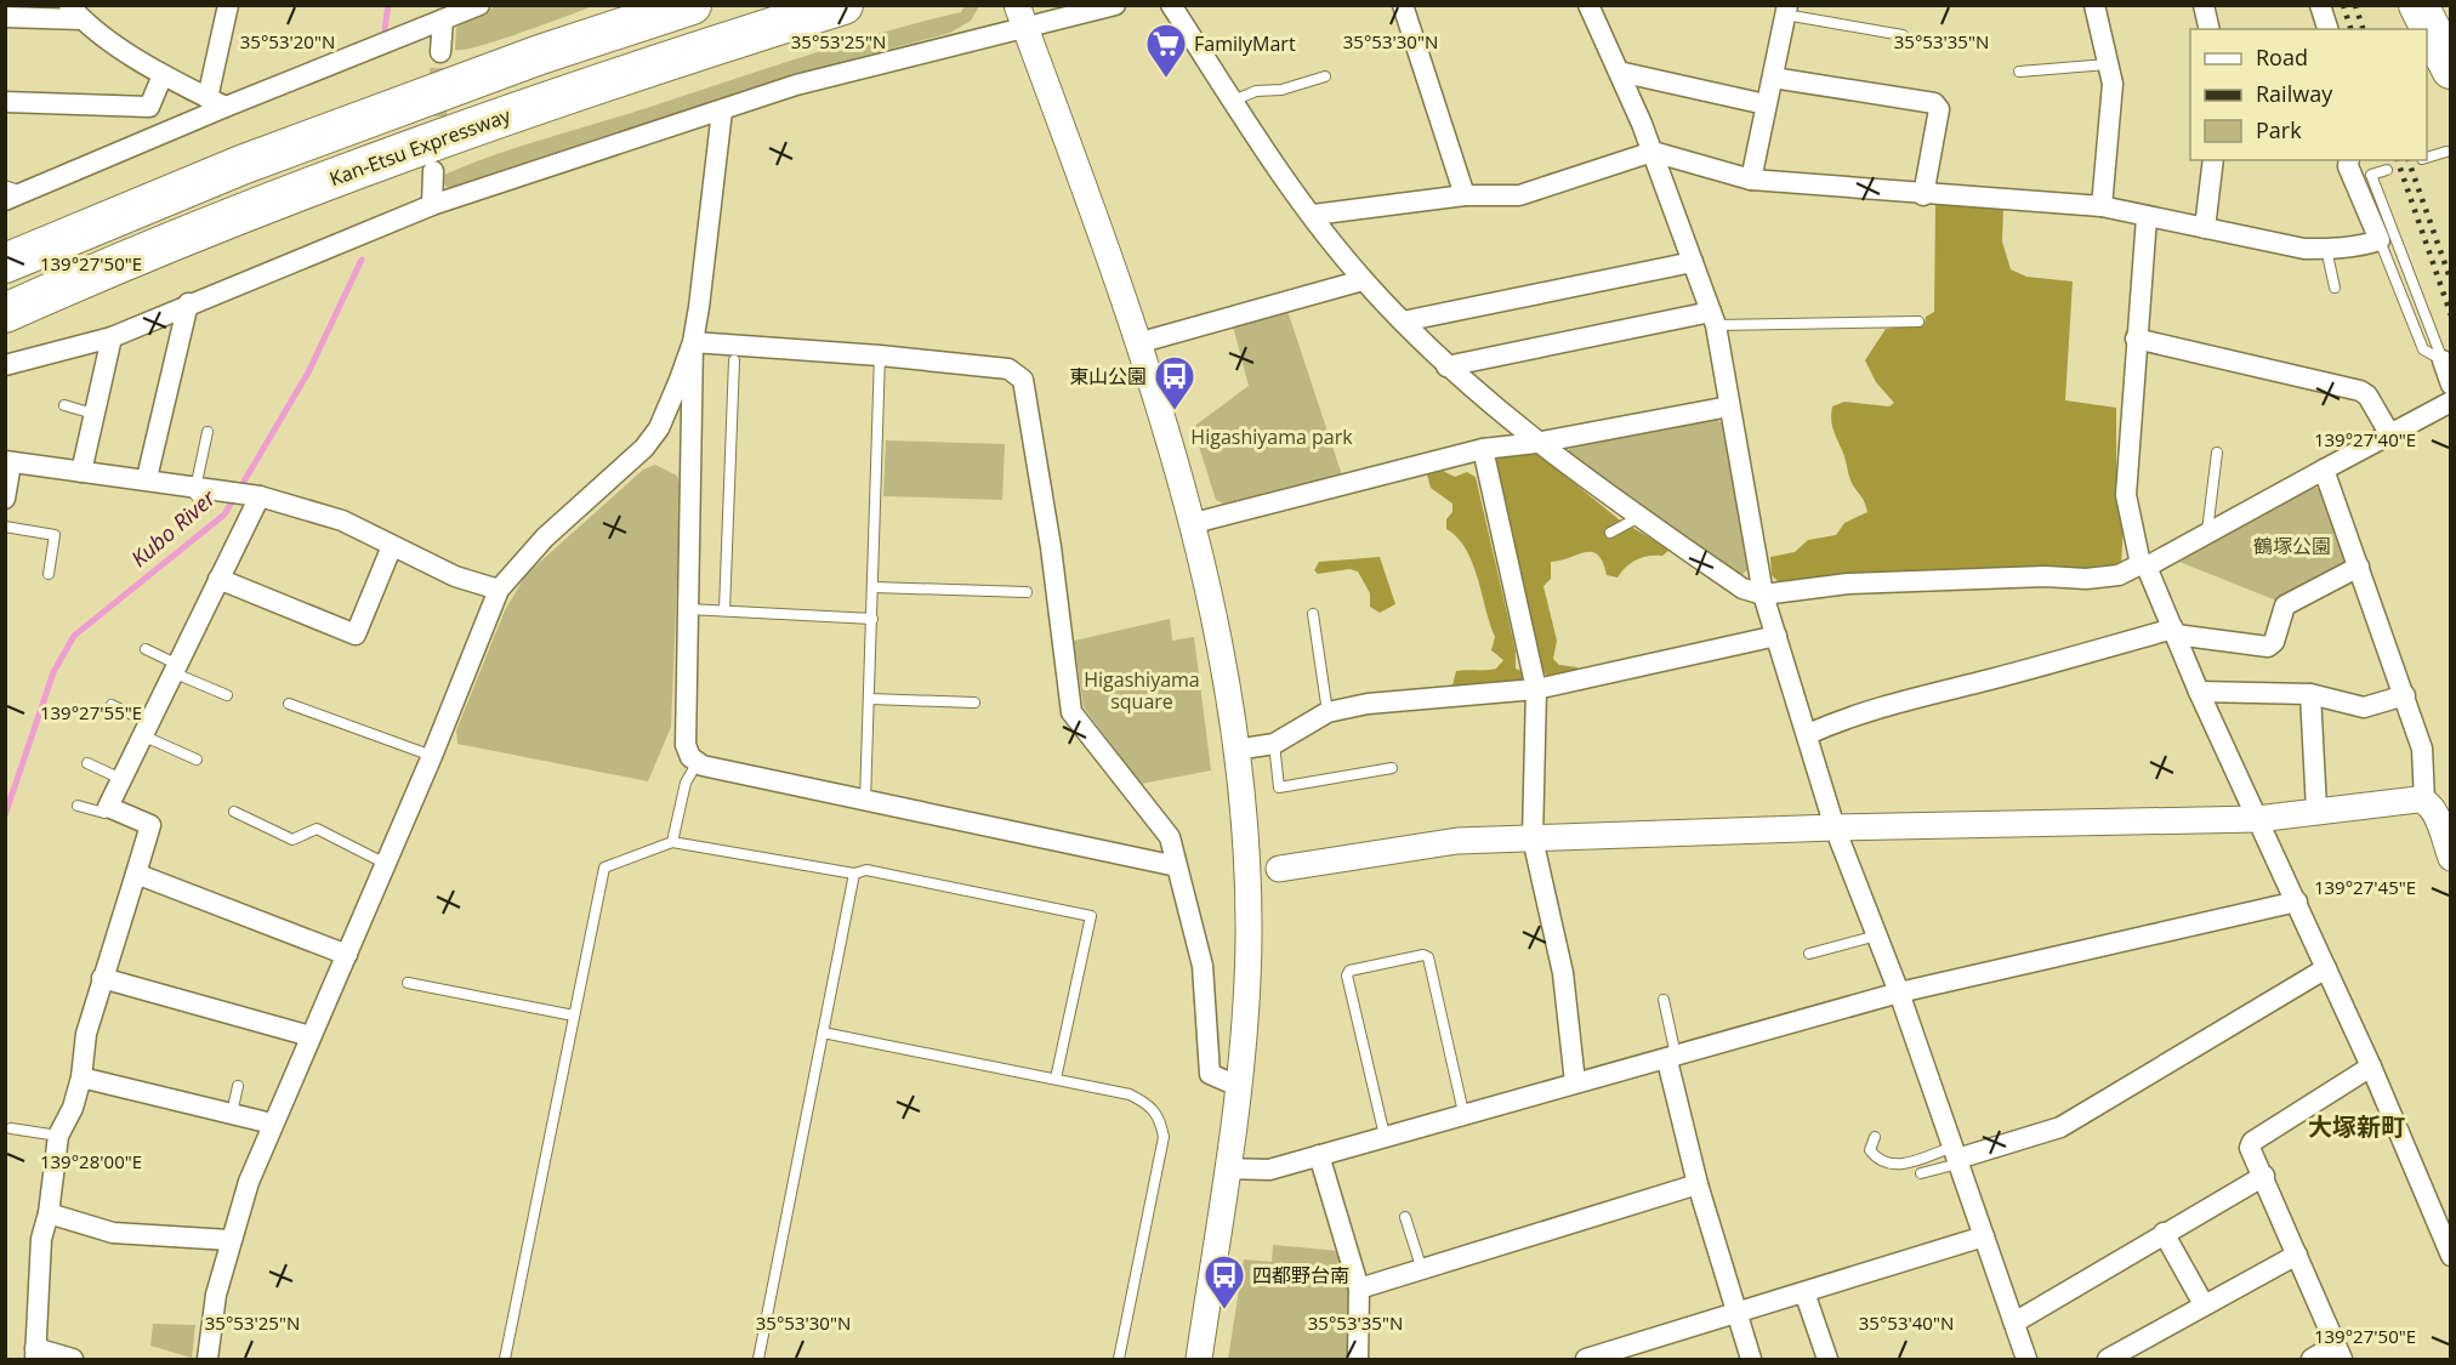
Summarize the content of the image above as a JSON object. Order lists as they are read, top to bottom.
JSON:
{
  "streets": {
    "highway": ["Kan-Etsu Expressway"]
  },
  "districts": ["大塚新町"],
  "water": ["Kubo River"],
  "parks": ["Higashiyama park", "鶴塚公園", "Higashiyama square"],
  "places": {
    "supermarket": ["FamilyMart"],
    "bus stop": ["東山公園", "四都野台南"]
  },
  "legend": ["Road", "Railway", "Park"],
  "coordinates": [
    "35°53'25\"N",
    "35°53'30\"N",
    "35°53'35\"N",
    "35°53'20\"N",
    "139°27'50\"E",
    "139°27'40\"E",
    "139°27'55\"E",
    "139°27'45\"E",
    "139°28'00\"E",
    "35°53'40\"N"
  ]
}
